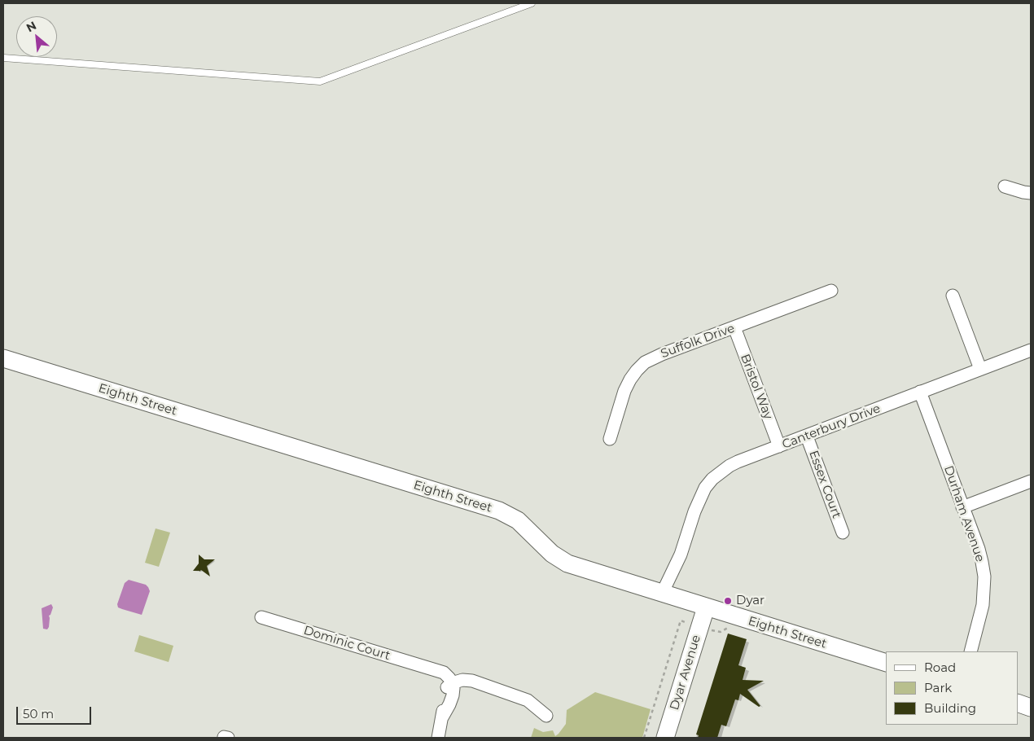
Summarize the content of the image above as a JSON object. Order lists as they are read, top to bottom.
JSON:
{
  "streets": {
    "street": [
      "Suffolk Drive",
      "Bristol Way",
      "Eighth Street",
      "Canterbury Drive",
      "Essex Court",
      "Durham Avenue",
      "Dominic Court",
      "Dyar Avenue"
    ]
  },
  "crossings": [
    ["Suffolk Drive", "Bristol Way"],
    ["Bristol Way", "Canterbury Drive"],
    ["Eighth Street", "Canterbury Drive"],
    ["Eighth Street", "Dyar Avenue"],
    ["Canterbury Drive", "Essex Court"],
    ["Canterbury Drive", "Durham Avenue"]
  ],
  "places": ["Dyar"],
  "legend": ["Road", "Park", "Building"],
  "scale_bar": "50 m",
  "north": "top left"
}
